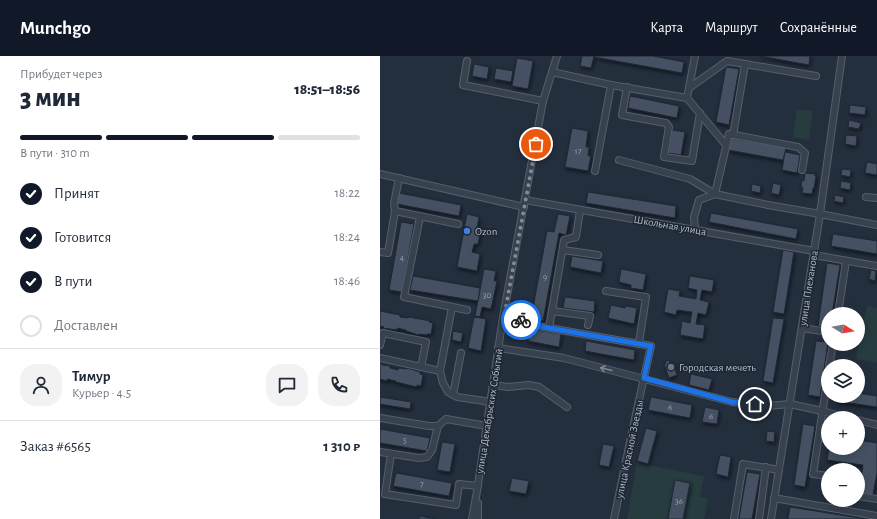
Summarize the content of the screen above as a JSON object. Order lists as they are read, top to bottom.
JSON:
{
  "streets": {
    "street": [
      "Школьная улица",
      "улица Плеханова",
      "улица Декабрьских Событий",
      "улица Красной Звезды"
    ]
  },
  "crossings": [
    ["Школьная улица", "улица Плеханова"],
    ["Школьная улица", "улица Декабрьских Событий"]
  ],
  "places": ["Ozon", "Городская мечеть"],
  "house_numbers": [
    "17",
    "4",
    "9",
    "30",
    "6",
    "6",
    "5",
    "7",
    "36"
  ],
  "north": "right",
  "page": {
    "header": "Munchgo",
    "nav": ["Карта", "Маршрут", "Сохранённые"],
    "heading": ["3 мин", "Прибудет через", "18:51–18:56"],
    "panel": [
      "Тимур",
      "Курьер · 4.5",
      "Заказ #6565",
      "1 310 ₽"
    ],
    "bar": "В пути · 310 m",
    "list": [
      ["Принят", "18:22"],
      ["Готовится", "18:24"],
      ["В пути", "18:46"],
      "Доставлен"
    ],
    "map_buttons": ["+", "−"]
  }
}
